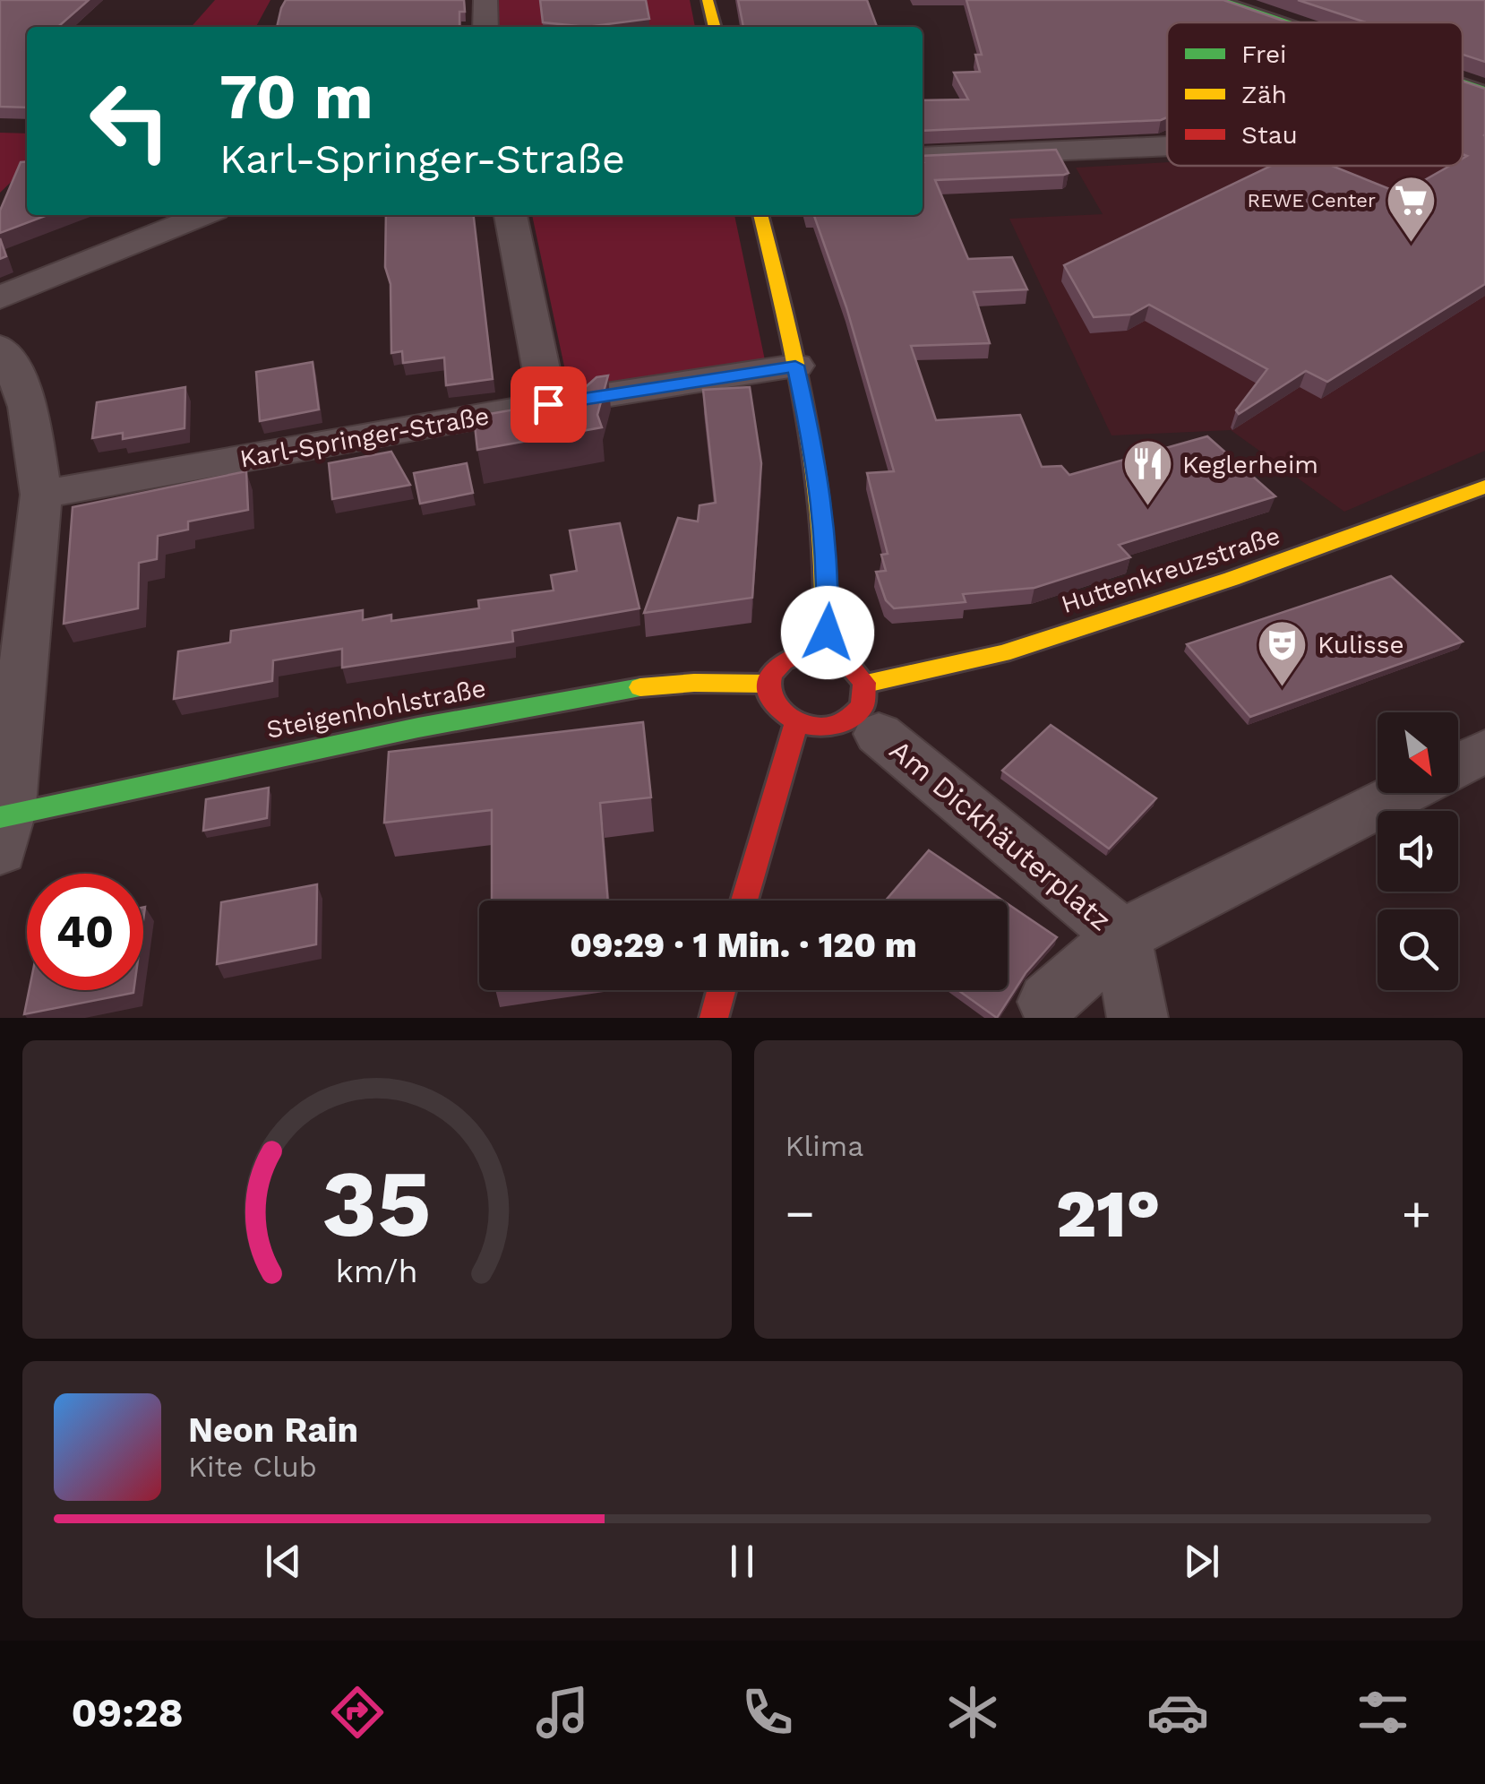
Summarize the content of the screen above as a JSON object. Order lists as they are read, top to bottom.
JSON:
{
  "streets": {
    "main road": ["Huttenkreuzstraße", "Steigenhohlstraße"],
    "street": ["Karl-Springer-Straße", "Am Dickhäuterplatz"]
  },
  "crossings": [
    ["Huttenkreuzstraße", "Steigenhohlstraße"],
    ["Huttenkreuzstraße", "Am Dickhäuterplatz"],
    ["Steigenhohlstraße", "Am Dickhäuterplatz"]
  ],
  "places": {
    "supermarket": ["REWE Center"],
    "restaurant": ["Keglerheim"],
    "theatre": ["Kulisse"]
  },
  "legend": ["Frei", "Zäh", "Stau"],
  "north": "bottom right",
  "page": {
    "turn": ["70 m", "Karl-Springer-Straße"],
    "limit": "40",
    "trip": "09:29 · 1 Min. · 120 m",
    "tile": "Klima",
    "heat": ["−", "21°", "+"],
    "song": ["Neon Rain", "Kite Club"],
    "tabs": "09:28",
    "gauge": ["35", "km/h"]
  }
}
